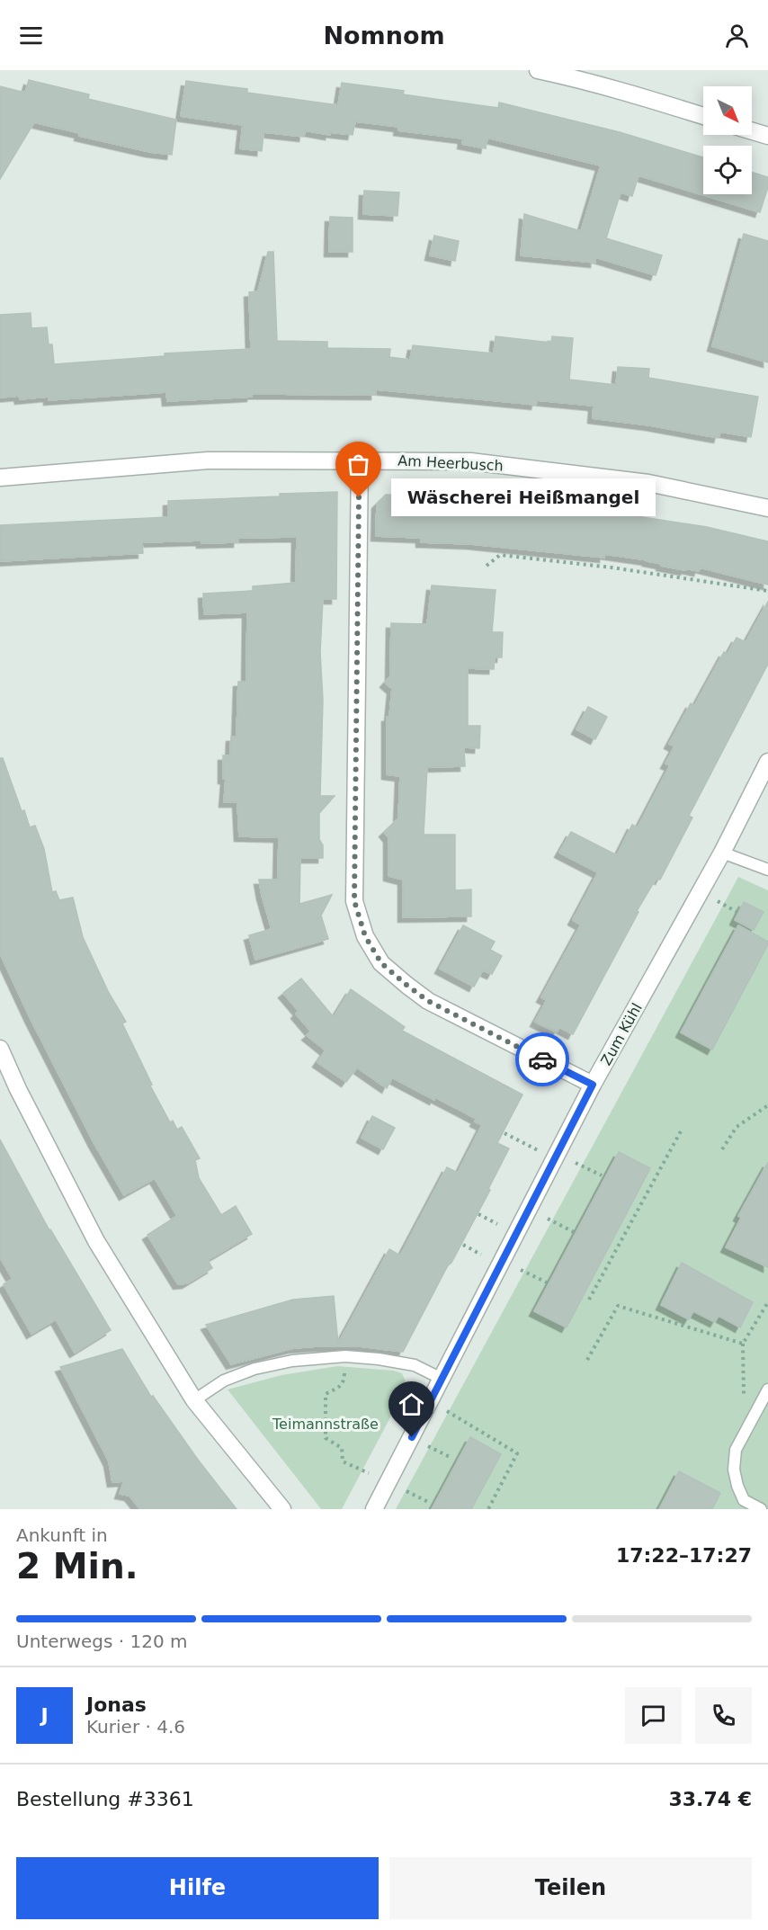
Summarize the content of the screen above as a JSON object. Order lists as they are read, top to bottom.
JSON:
{
  "streets": {
    "street": ["Am Heerbusch", "Zum Kühl"]
  },
  "parks": ["Teimannstraße"],
  "places": ["Wäscherei Heißmangel"],
  "north": "bottom right",
  "page": {
    "header": "Nomnom",
    "bubble": "Wäscherei Heißmangel",
    "heading": ["2 Min.", "Ankunft in", "17:22–17:27"],
    "panel": [
      "Jonas",
      "Kurier · 4.6",
      "Bestellung #3361",
      "33.74 €"
    ],
    "bar": "Unterwegs · 120 m",
    "round": "J",
    "buttons": ["Hilfe", "Teilen"]
  }
}
